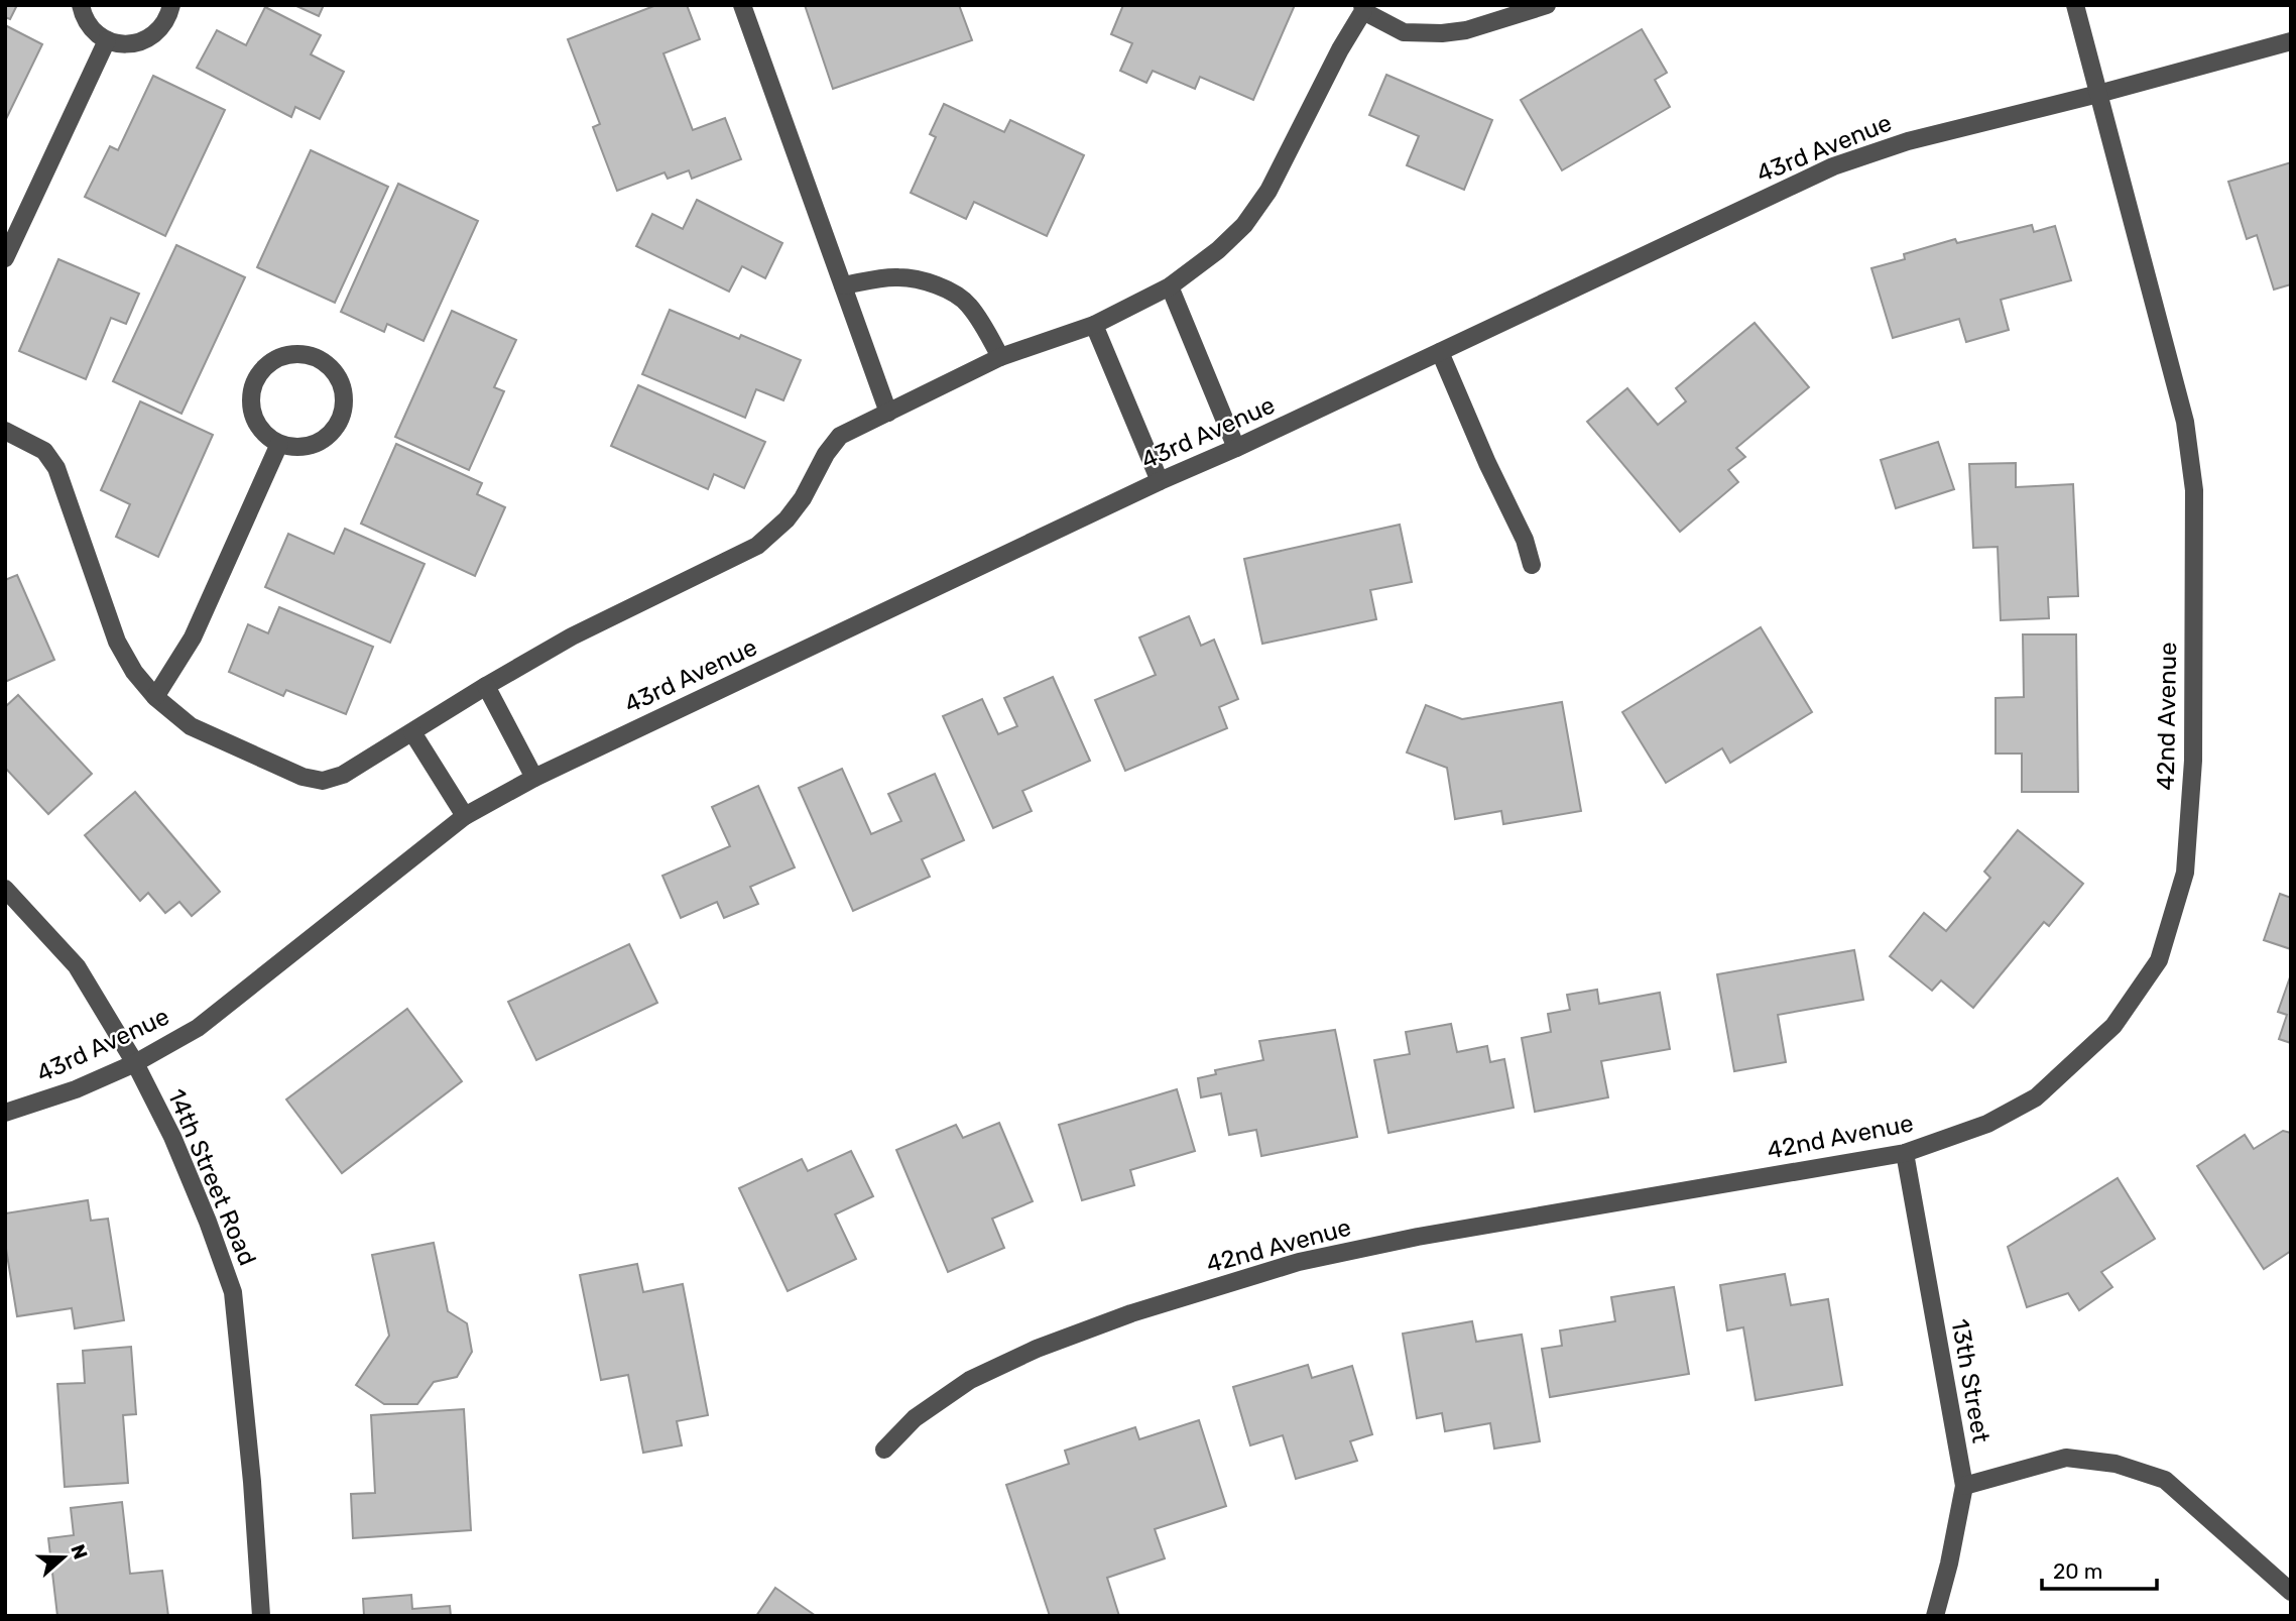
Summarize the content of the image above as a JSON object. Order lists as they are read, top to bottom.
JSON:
{
  "streets": {
    "street": [
      "43rd Avenue",
      "42nd Avenue",
      "14th Street Road",
      "13th Street"
    ]
  },
  "crossings": [
    ["43rd Avenue", "42nd Avenue"],
    ["43rd Avenue", "14th Street Road"],
    ["42nd Avenue", "13th Street"]
  ],
  "scale_bar": "20 m",
  "north": "right"
}
